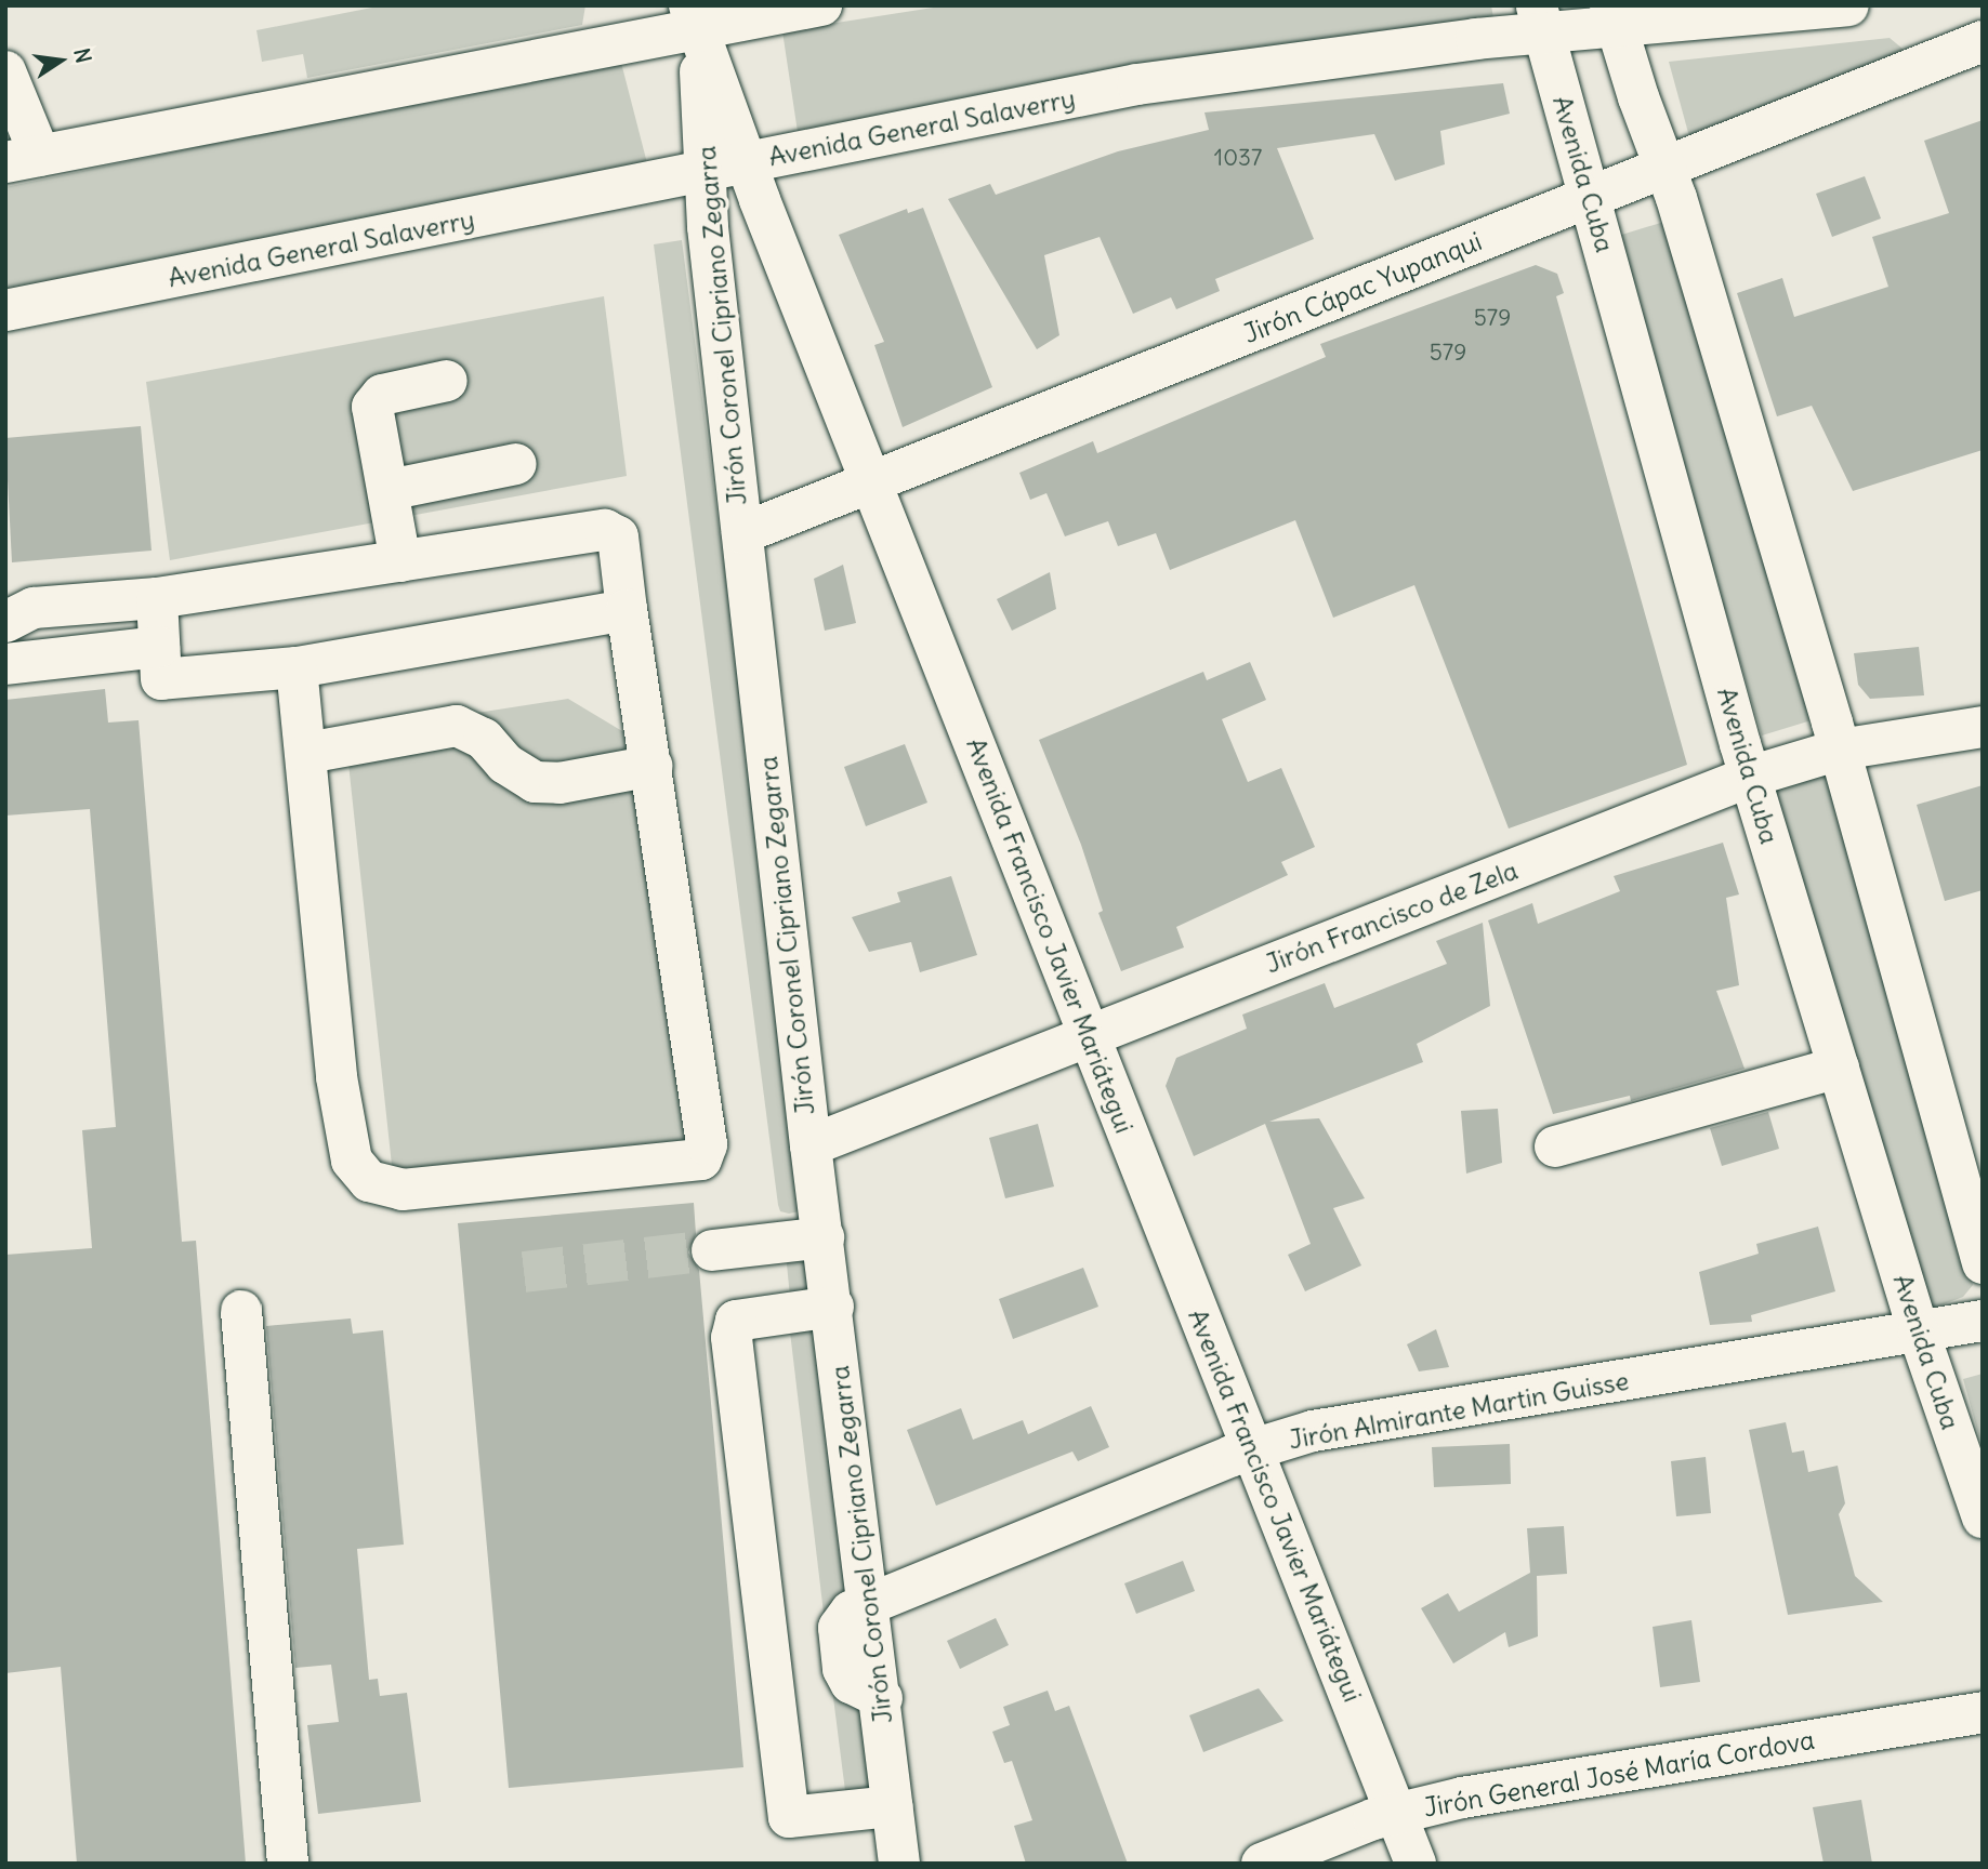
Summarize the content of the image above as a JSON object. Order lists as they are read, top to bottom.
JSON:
{
  "streets": {
    "street": [
      "Avenida General Salaverry",
      "Avenida Cuba",
      "Jirón Cápac Yupanqui",
      "Jirón Coronel Cipriano Zegarra",
      "Jirón Francisco de Zela",
      "Avenida Francisco Javier Mariátegui",
      "Jirón Almirante Martin Guisse",
      "Jirón General José María Cordova"
    ]
  },
  "crossings": [
    ["Avenida General Salaverry", "Avenida Cuba"],
    ["Avenida General Salaverry", "Jirón Coronel Cipriano Zegarra"],
    ["Avenida General Salaverry", "Avenida Francisco Javier Mariátegui"],
    ["Avenida Cuba", "Jirón Cápac Yupanqui"],
    ["Avenida Cuba", "Jirón Francisco de Zela"],
    ["Avenida Cuba", "Jirón Almirante Martin Guisse"],
    ["Jirón Cápac Yupanqui", "Jirón Coronel Cipriano Zegarra"],
    ["Jirón Cápac Yupanqui", "Avenida Francisco Javier Mariátegui"],
    ["Jirón Coronel Cipriano Zegarra", "Jirón Francisco de Zela"],
    ["Jirón Coronel Cipriano Zegarra", "Avenida Francisco Javier Mariátegui"],
    ["Jirón Coronel Cipriano Zegarra", "Jirón Almirante Martin Guisse"],
    ["Jirón Francisco de Zela", "Avenida Francisco Javier Mariátegui"],
    ["Avenida Francisco Javier Mariátegui", "Jirón Almirante Martin Guisse"],
    ["Avenida Francisco Javier Mariátegui", "Jirón General José María Cordova"]
  ],
  "house_numbers": ["1037", "579", "579"],
  "north": "right"
}
